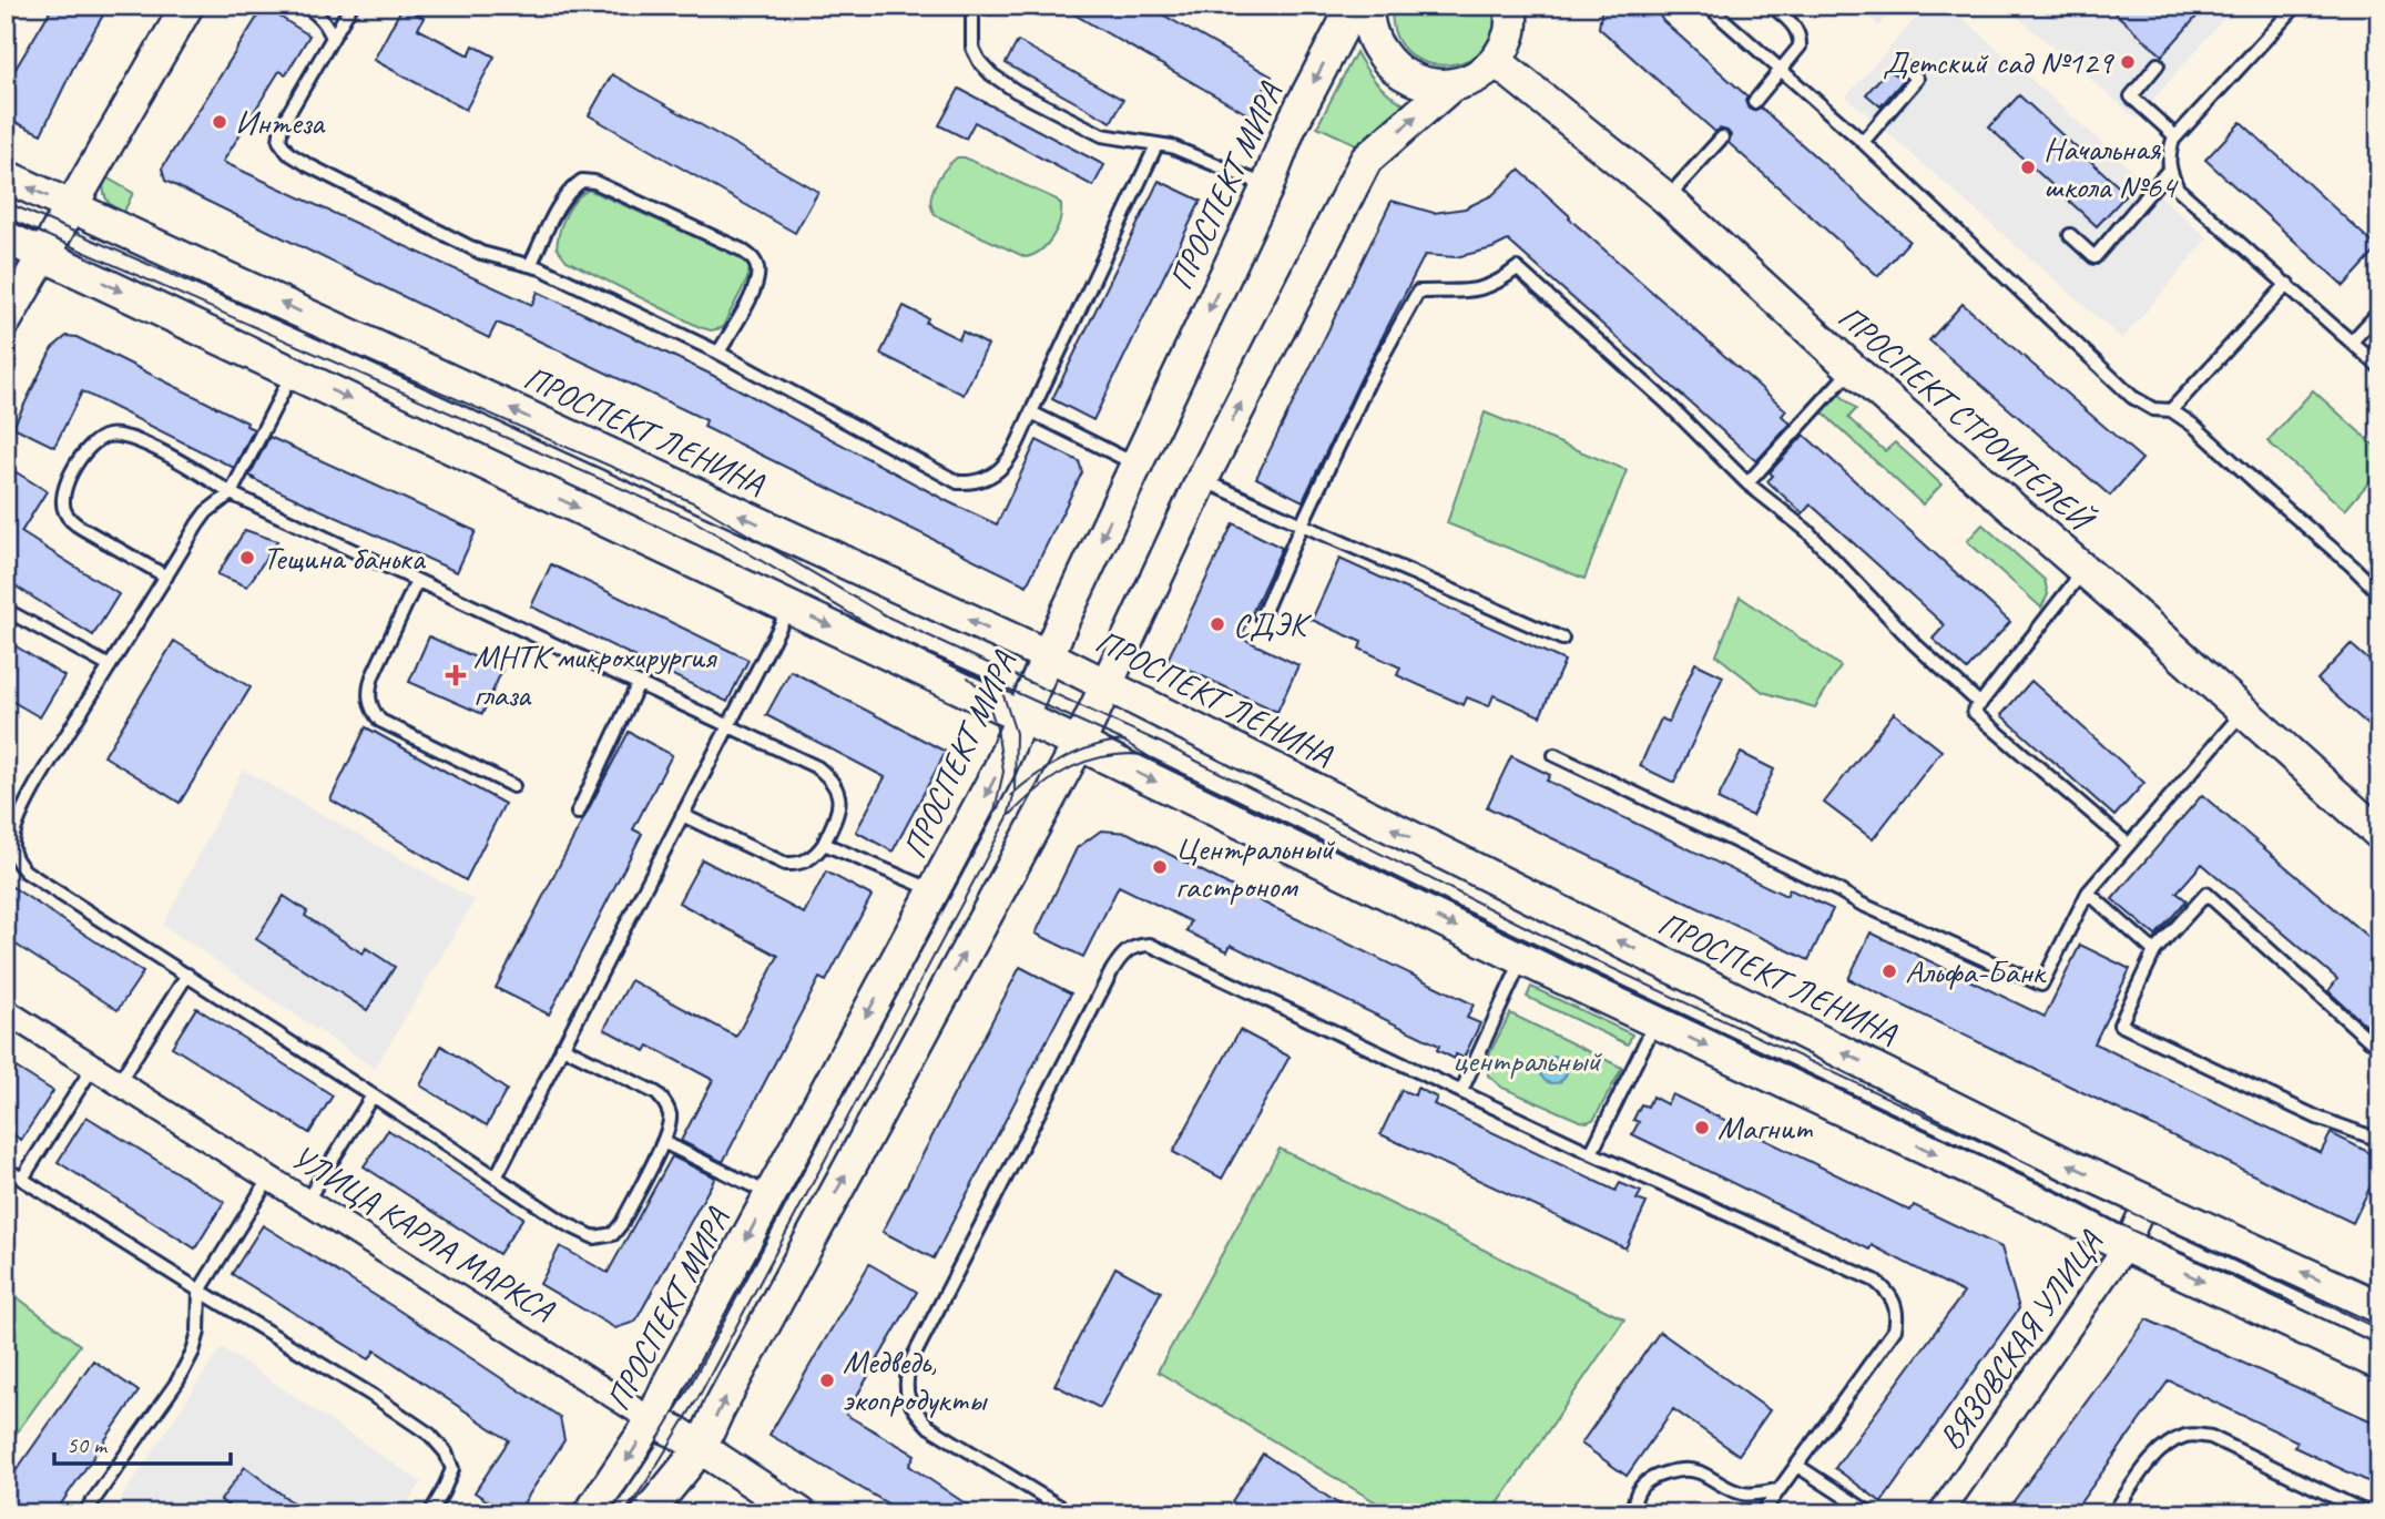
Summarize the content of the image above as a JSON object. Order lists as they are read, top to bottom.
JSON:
{
  "streets": {
    "main road": [
      "ПРОСПЕКТ МИРА",
      "ПРОСПЕКТ СТРОИТЕЛЕЙ",
      "ПРОСПЕКТ ЛЕНИНА",
      "УЛИЦА КАРЛА МАРКСА"
    ],
    "street": ["ВЯЗОВСКАЯ УЛИЦА"]
  },
  "crossings": [
    ["ПРОСПЕКТ МИРА", "ПРОСПЕКТ ЛЕНИНА"],
    ["ПРОСПЕКТ МИРА", "УЛИЦА КАРЛА МАРКСА"],
    ["ПРОСПЕКТ ЛЕНИНА", "ВЯЗОВСКАЯ УЛИЦА"]
  ],
  "parks": ["центральный"],
  "places": {
    "other": [
      "Детский сад №129",
      "Интеза",
      "Начальная школа №64",
      "Тещина банька",
      "СДЭК",
      "Центральный гастроном",
      "Альфа-Банк",
      "Магнит",
      "Медведь, экопродукты"
    ],
    "health": ["МНТК микрохирургия глаза"]
  },
  "scale_bar": "50 m"
}
